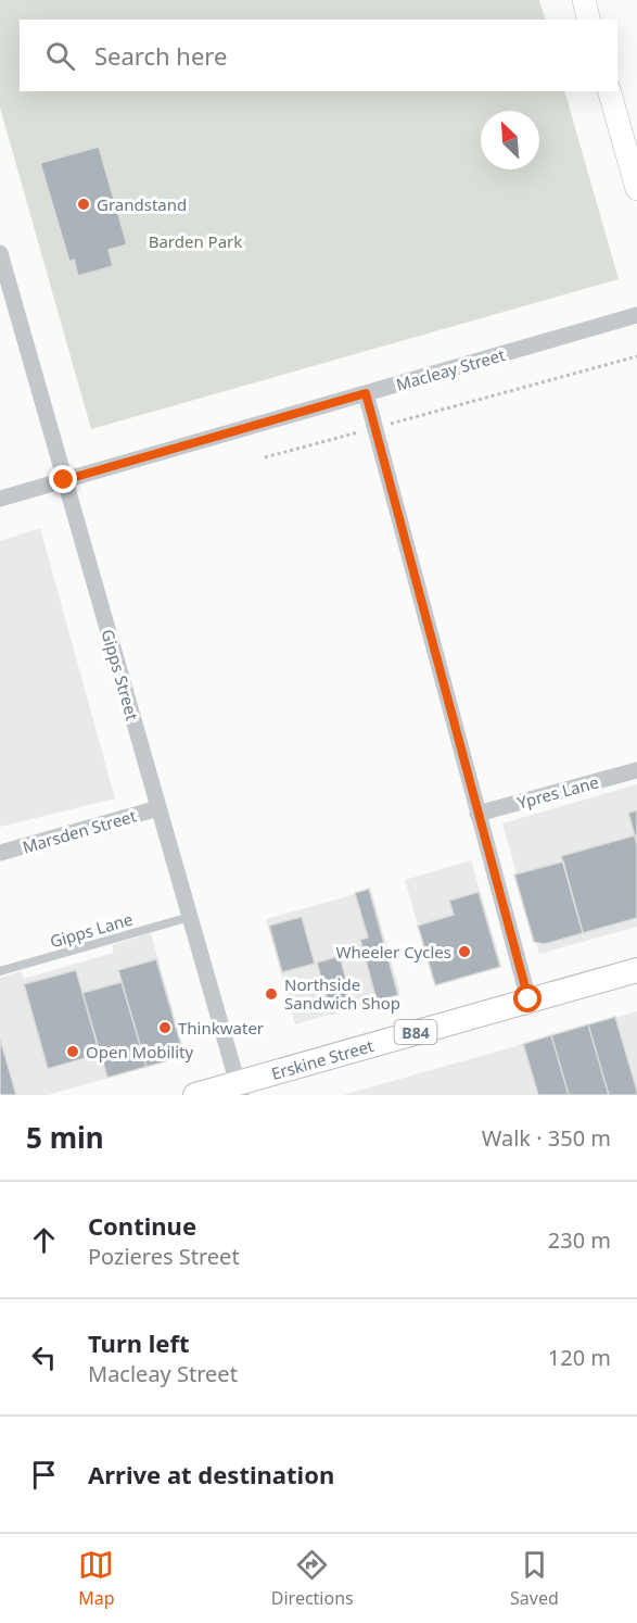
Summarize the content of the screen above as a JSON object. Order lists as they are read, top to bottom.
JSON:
{
  "streets": {
    "main road": ["B84", "Erskine Street"],
    "street": [
      "Macleay Street",
      "Gipps Street",
      "Ypres Lane",
      "Marsden Street"
    ],
    "lane": ["Gipps Lane"]
  },
  "crossings": [
    ["Macleay Street", "Gipps Street"],
    ["Gipps Street", "Marsden Street"],
    ["Gipps Street", "Gipps Lane"],
    ["Gipps Street", "Erskine Street"]
  ],
  "parks": ["Barden Park"],
  "places": [
    "Grandstand",
    "Wheeler Cycles",
    "Northside Sandwich Shop",
    "Thinkwater",
    "Open Mobility"
  ],
  "north": "top left",
  "page": {
    "search": "Search here",
    "heading": ["5 min", "Walk · 350 m"],
    "list": [
      ["Continue", "Pozieres Street", "230 m"],
      ["Turn left", "Macleay Street", "120 m"],
      "Arrive at destination"
    ],
    "nav": ["Map", "Directions", "Saved"]
  }
}
